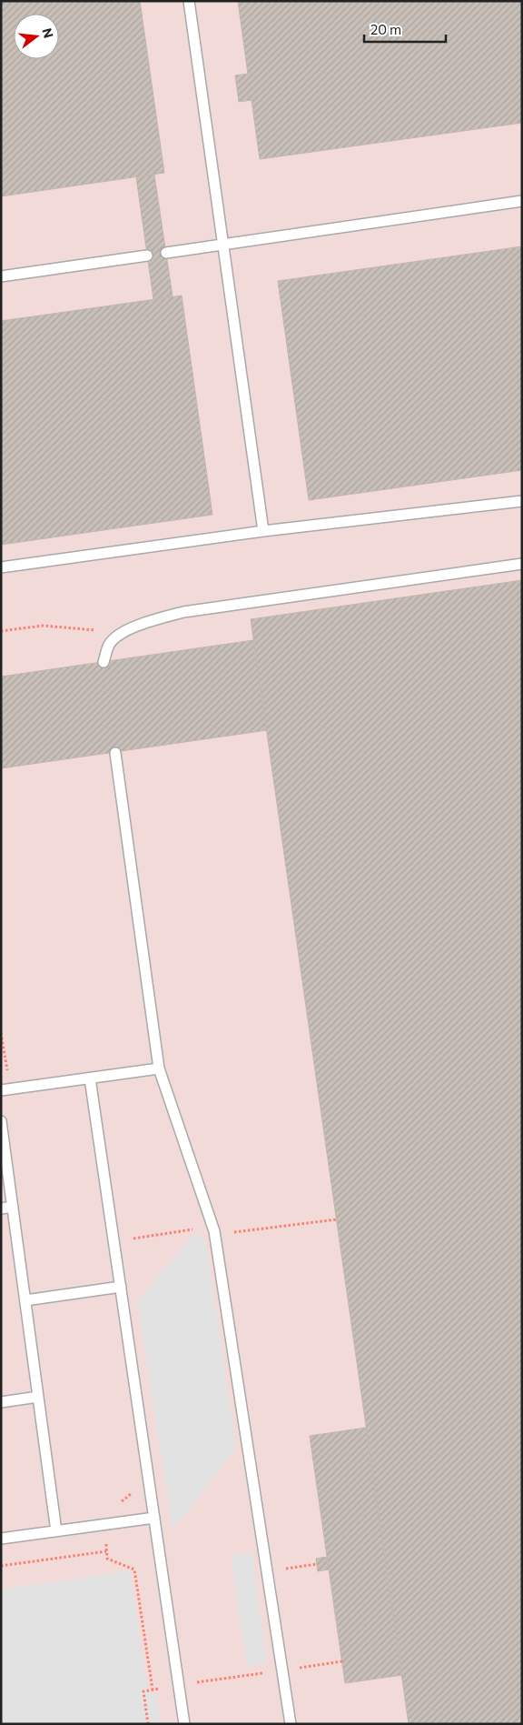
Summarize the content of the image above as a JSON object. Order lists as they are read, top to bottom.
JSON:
{
  "scale_bar": "20 m",
  "north": "right"
}
